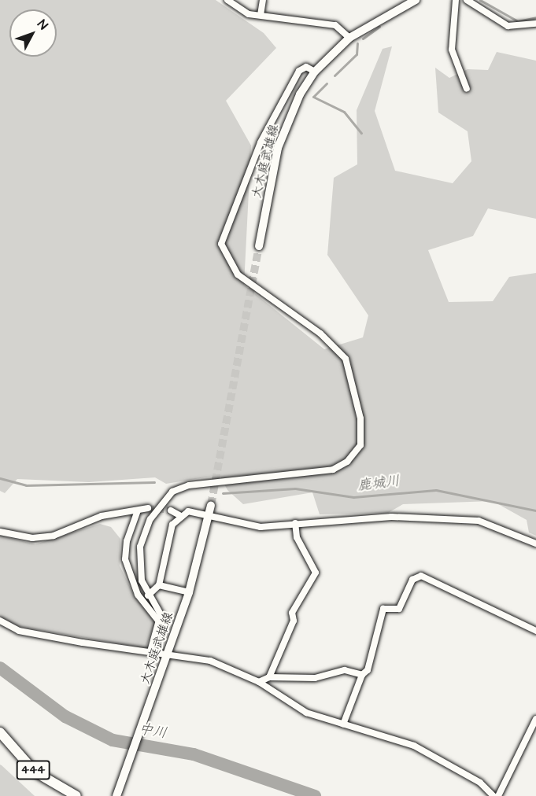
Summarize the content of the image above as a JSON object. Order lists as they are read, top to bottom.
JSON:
{
  "streets": {
    "highway": ["444"],
    "main road": ["大木庭武雄線"]
  },
  "water": ["鹿城川", "中川"],
  "north": "top right"
}
